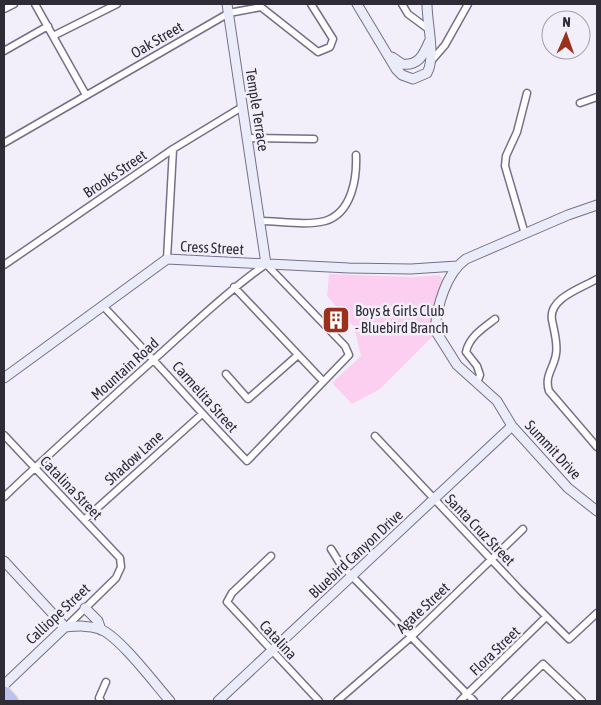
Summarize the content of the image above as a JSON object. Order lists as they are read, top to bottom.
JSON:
{
  "streets": {
    "street": [
      "Oak Street",
      "Temple Terrace",
      "Brooks Street",
      "Cress Street",
      "Mountain Road",
      "Carmelita Street",
      "Summit Drive",
      "Shadow Lane",
      "Catalina Street",
      "Santa Cruz Street",
      "Bluebird Canyon Drive",
      "Agate Street",
      "Calliope Street",
      "Catalina",
      "Flora Street"
    ]
  },
  "crossings": [
    ["Oak Street", "Temple Terrace"],
    ["Temple Terrace", "Brooks Street"],
    ["Temple Terrace", "Cress Street"],
    ["Temple Terrace", "Mountain Road"],
    ["Cress Street", "Mountain Road"],
    ["Cress Street", "Carmelita Street"],
    ["Cress Street", "Summit Drive"],
    ["Mountain Road", "Carmelita Street"],
    ["Mountain Road", "Catalina Street"],
    ["Carmelita Street", "Shadow Lane"],
    ["Summit Drive", "Bluebird Canyon Drive"],
    ["Shadow Lane", "Catalina Street"],
    ["Catalina Street", "Calliope Street"],
    ["Santa Cruz Street", "Bluebird Canyon Drive"],
    ["Santa Cruz Street", "Agate Street"],
    ["Santa Cruz Street", "Flora Street"],
    ["Bluebird Canyon Drive", "Catalina"]
  ],
  "places": {
    "building": ["Boys & Girls Club - Bluebird Branch"]
  },
  "north": "top"
}
